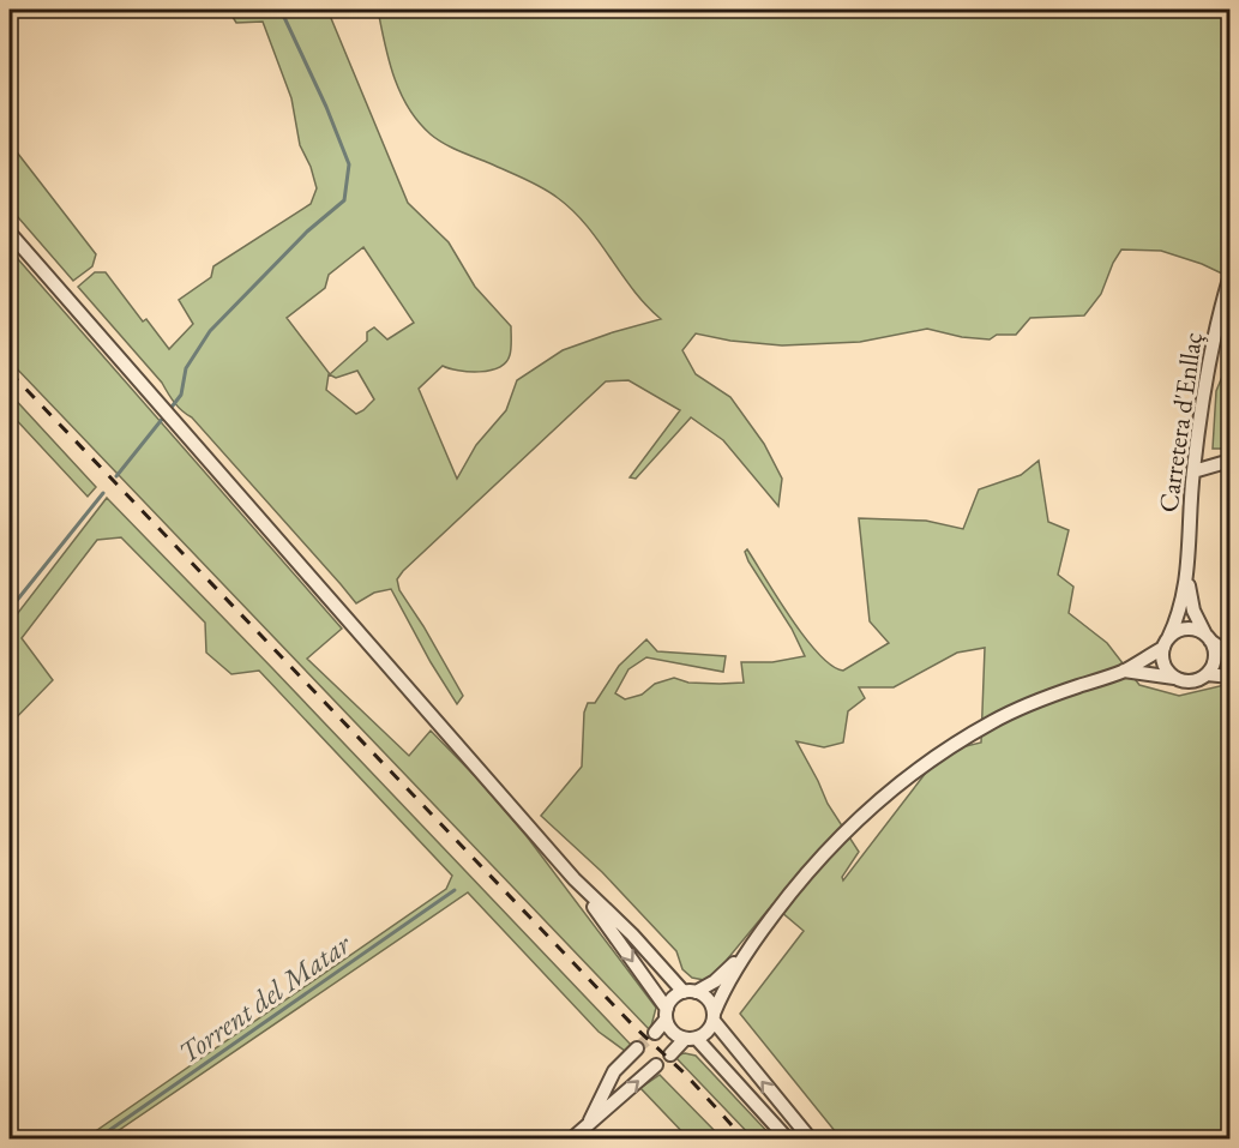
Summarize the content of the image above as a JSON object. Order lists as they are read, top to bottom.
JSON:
{
  "streets": {
    "street": ["Carretera d'Enllaç"]
  },
  "water": ["Torrent del Matar"]
}
